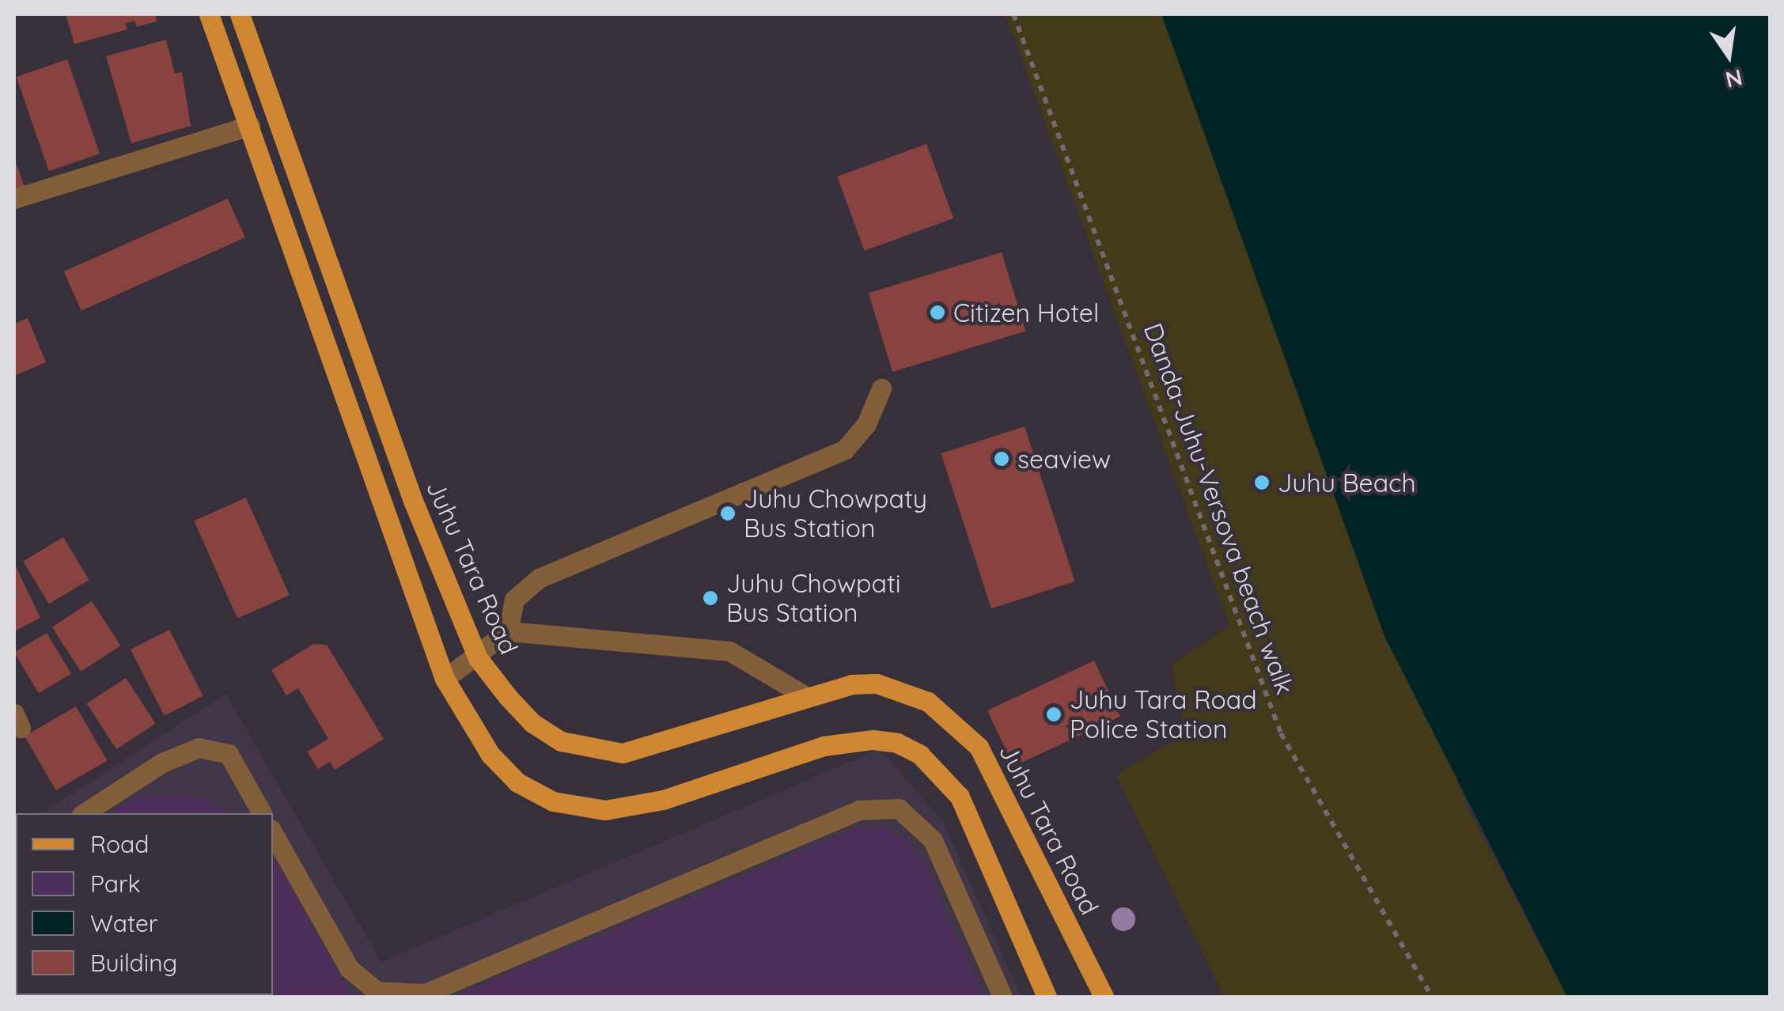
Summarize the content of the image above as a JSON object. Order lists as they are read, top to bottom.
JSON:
{
  "streets": {
    "main road": ["Juhu Tara Road"],
    "path": ["Danda-Juhu-Versova beach walk"]
  },
  "places": [
    "Citizen Hotel",
    "seaview",
    "Juhu Beach",
    "Juhu Chowpaty Bus Station",
    "Juhu Chowpati Bus Station",
    "Juhu Tara Road Police Station"
  ],
  "legend": [
    "Road",
    "Park",
    "Water",
    "Building"
  ],
  "north": "bottom"
}
